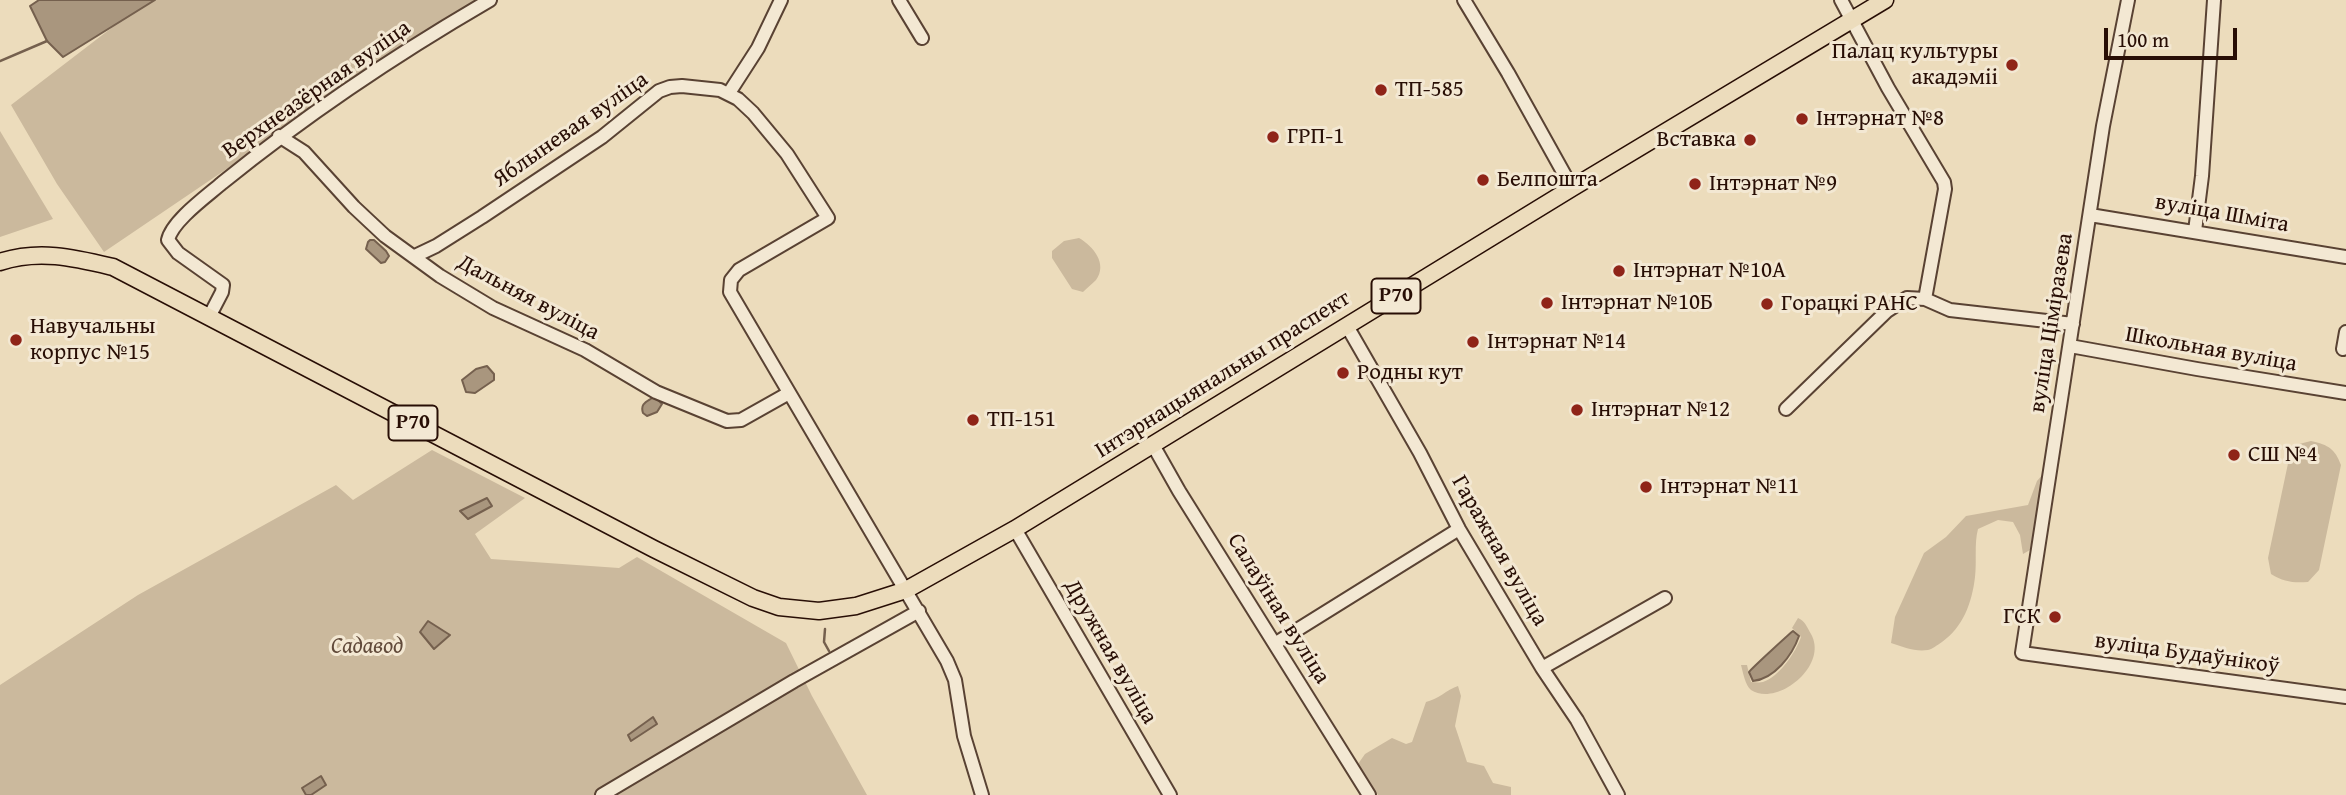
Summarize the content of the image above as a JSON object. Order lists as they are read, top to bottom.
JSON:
{
  "streets": {
    "main road": ["Р70", "Інтэрнацыянальны праспект"],
    "street": [
      "Верхнеазёрная вуліца",
      "Яблыневая вуліца",
      "вуліца Шміта",
      "Дальняя вуліца",
      "вуліца Ціміразева",
      "Школьная вуліца",
      "Гаражная вуліца",
      "Салаўіная вуліца",
      "Дружная вуліца",
      "вуліца Будаўнікоў"
    ]
  },
  "crossings": [
    ["Верхнеазёрная вуліца", "Р70"],
    ["Верхнеазёрная вуліца", "Дальняя вуліца"],
    ["Яблыневая вуліца", "Дальняя вуліца"],
    ["вуліца Шміта", "вуліца Ціміразева"],
    ["Р70", "Інтэрнацыянальны праспект"],
    ["вуліца Ціміразева", "Школьная вуліца"],
    ["вуліца Ціміразева", "вуліца Будаўнікоў"],
    ["Інтэрнацыянальны праспект", "Гаражная вуліца"],
    ["Інтэрнацыянальны праспект", "Салаўіная вуліца"],
    ["Інтэрнацыянальны праспект", "Дружная вуліца"]
  ],
  "parks": ["Садавод"],
  "places": [
    "Палац культуры акадэміі",
    "ТП-585",
    "Інтэрнат №8",
    "ГРП-1",
    "Вставка",
    "Белпошта",
    "Інтэрнат №9",
    "Інтэрнат №10А",
    "Інтэрнат №10Б",
    "Горацкі РАНС",
    "Навучальны корпус №15",
    "Інтэрнат №14",
    "Родны кут",
    "Інтэрнат №12",
    "ТП-151",
    "СШ №4",
    "Інтэрнат №11",
    "ГСК"
  ],
  "scale_bar": "100 m"
}
